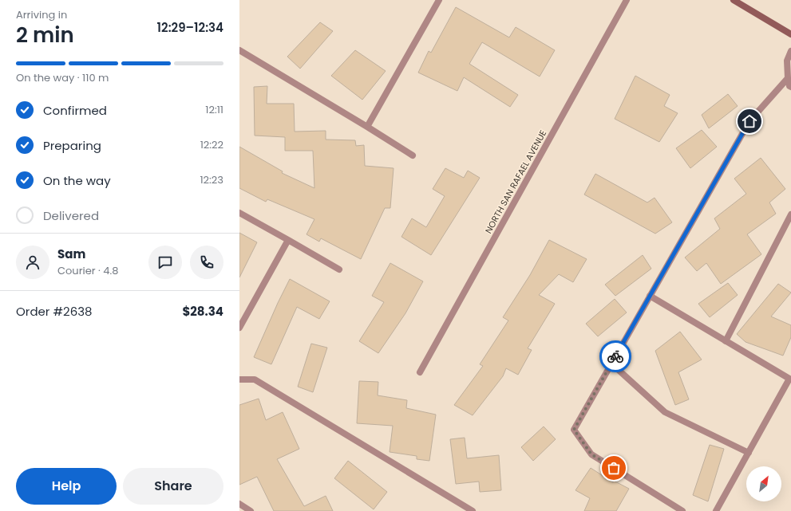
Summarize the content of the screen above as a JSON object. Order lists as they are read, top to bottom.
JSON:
{
  "streets": {
    "street": ["NORTH SAN RAFAEL AVENUE"]
  },
  "north": "top right",
  "page": {
    "heading": ["2 min", "Arriving in", "12:29–12:34"],
    "panel": [
      "Sam",
      "Courier · 4.8",
      "Order #2638",
      "$28.34"
    ],
    "bar": "On the way · 110 m",
    "list": [
      ["Confirmed", "12:11"],
      ["Preparing", "12:22"],
      ["On the way", "12:23"],
      "Delivered"
    ],
    "buttons": ["Help", "Share"]
  }
}
